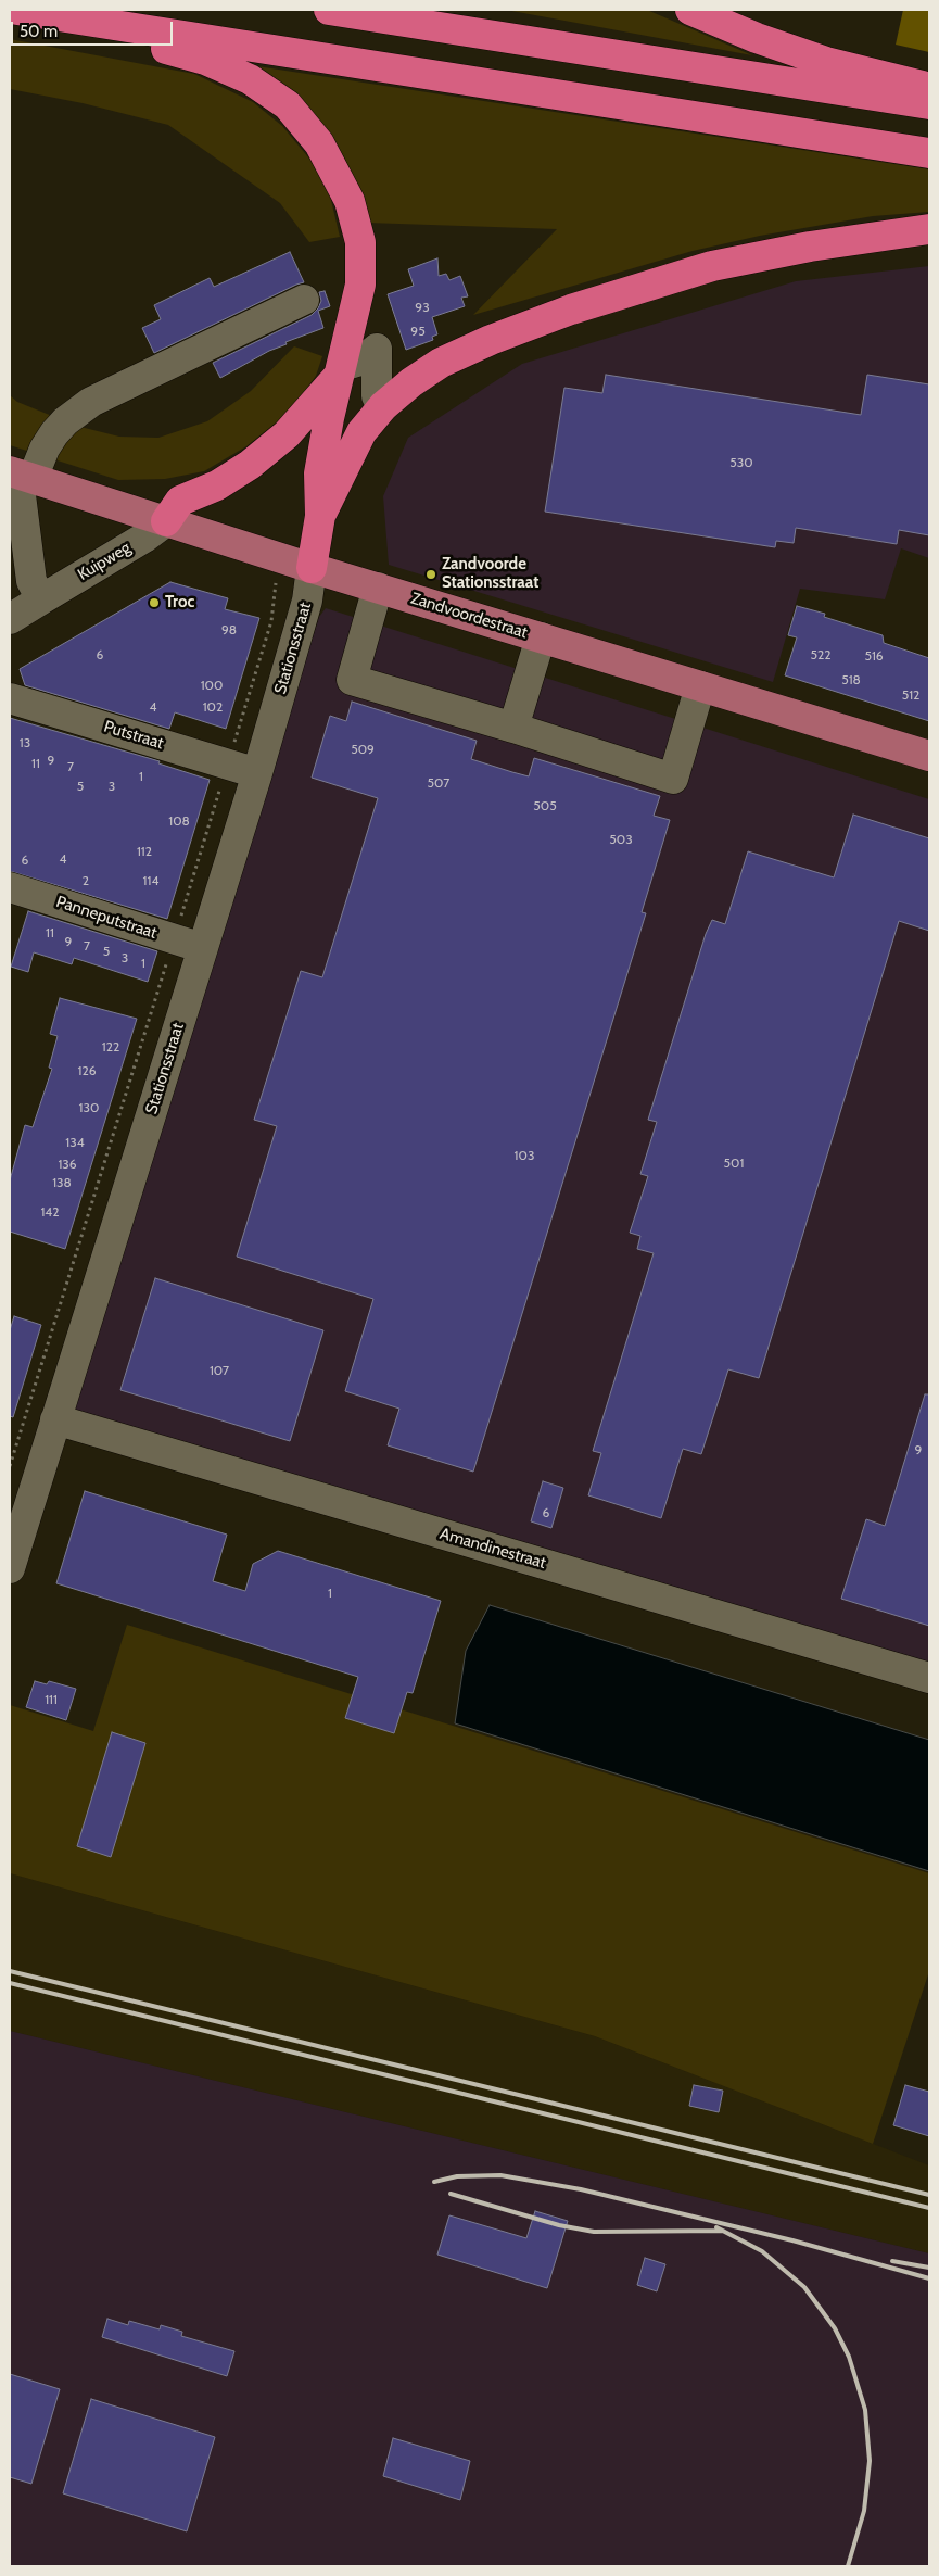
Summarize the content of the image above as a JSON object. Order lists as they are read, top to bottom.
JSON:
{
  "streets": {
    "main road": ["Zandvoordestraat"],
    "street": [
      "Kuipweg",
      "Stationsstraat",
      "Putstraat",
      "Panneputstraat",
      "Amandinestraat"
    ]
  },
  "crossings": [
    ["Kuipweg", "Zandvoordestraat"],
    ["Zandvoordestraat", "Stationsstraat"],
    ["Stationsstraat", "Putstraat"],
    ["Stationsstraat", "Panneputstraat"],
    ["Stationsstraat", "Amandinestraat"]
  ],
  "places": ["Zandvoorde Stationsstraat", "Troc"],
  "house_numbers": [
    "93",
    "95",
    "530",
    "98",
    "6",
    "522",
    "516",
    "518",
    "100",
    "512",
    "4",
    "102",
    "13",
    "509",
    "9",
    "11",
    "7",
    "1",
    "507",
    "5",
    "3",
    "505",
    "108",
    "503",
    "112",
    "4",
    "6",
    "2",
    "114",
    "11",
    "9",
    "7",
    "5",
    "3",
    "1",
    "122",
    "126",
    "130",
    "134",
    "103",
    "501",
    "136",
    "138",
    "142",
    "107",
    "9",
    "6",
    "1",
    "111"
  ],
  "scale_bar": "50 m"
}
